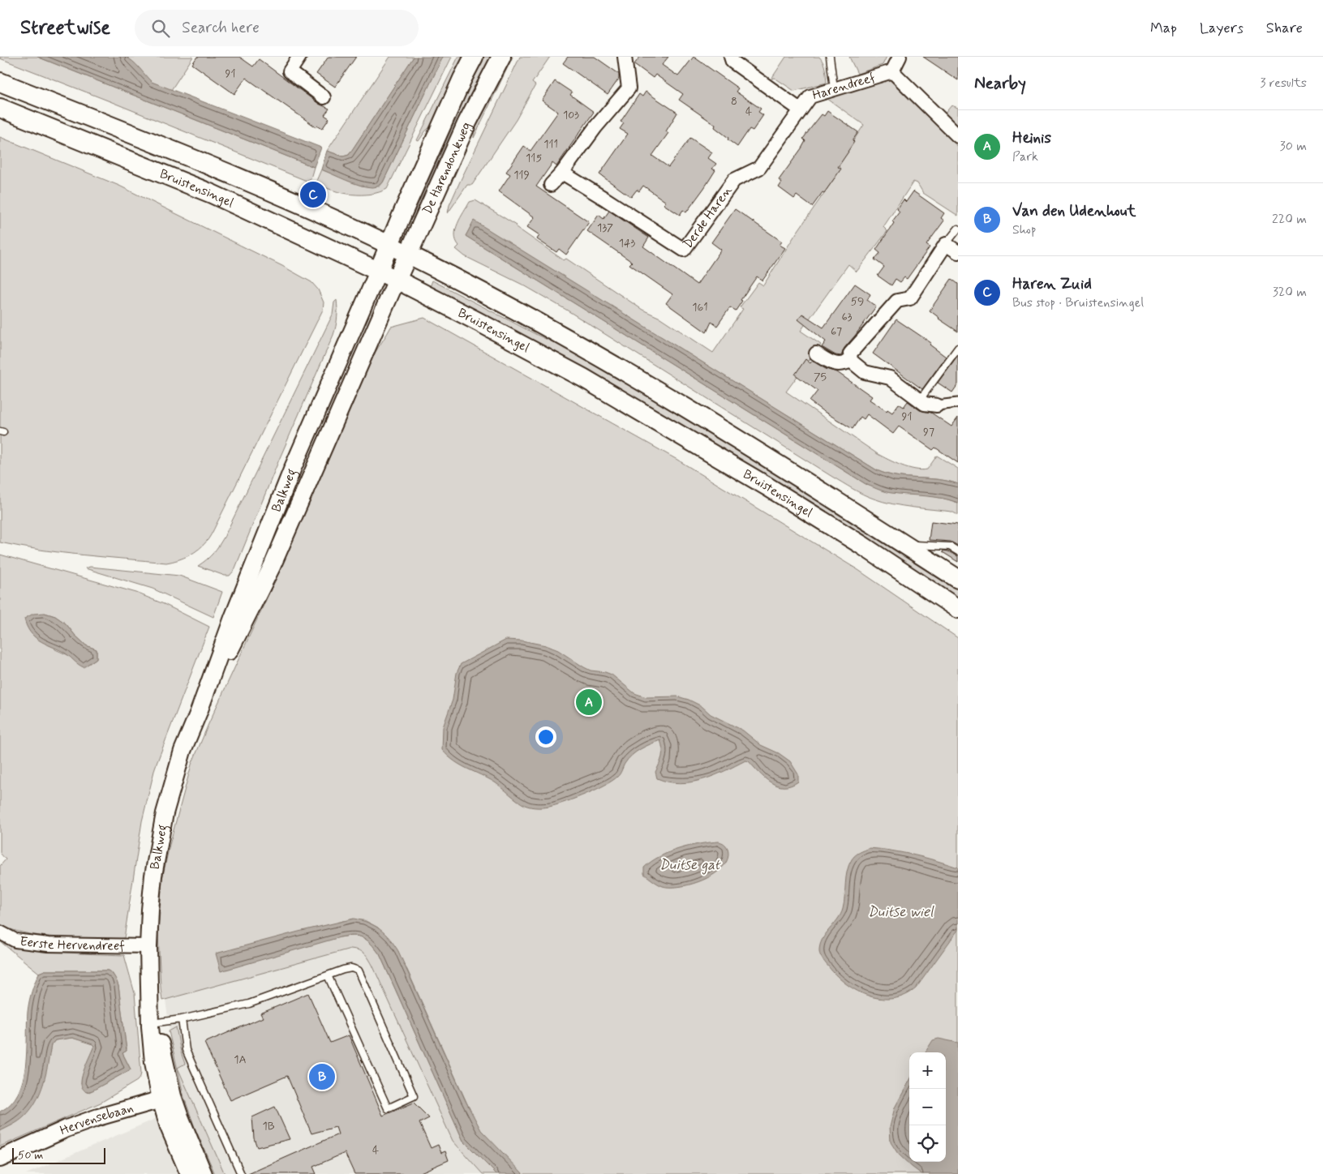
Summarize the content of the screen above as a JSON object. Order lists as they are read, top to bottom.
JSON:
{
  "streets": {
    "main road": ["De Harendonkweg", "Bruistensingel"],
    "street": [
      "Harendreef",
      "Derde Haren",
      "Balkweg",
      "Eerste Hervendreef",
      "Hervensebaan"
    ]
  },
  "crossings": [
    ["Harendreef", "Derde Haren"],
    ["De Harendonkweg", "Bruistensingel"],
    ["De Harendonkweg", "Balkweg"],
    ["Bruistensingel", "Balkweg"],
    ["Balkweg", "Eerste Hervendreef"],
    ["Balkweg", "Hervensebaan"]
  ],
  "water": ["Duitse gat", "Duitse wiel"],
  "house_numbers": [
    "91",
    "8",
    "4",
    "103",
    "111",
    "115",
    "119",
    "137",
    "143",
    "59",
    "161",
    "63",
    "67",
    "75",
    "91",
    "97",
    "1A",
    "1B",
    "4"
  ],
  "scale_bar": "50 m",
  "page": {
    "header": "Streetwise",
    "search": "Search here",
    "nav": ["Map", "Layers", "Share"],
    "heading": ["Nearby", "3 results"],
    "list": [
      {
        "mark": "A",
        "name": "Heinis",
        "note": "Park",
        "value": "30 m"
      },
      {
        "mark": "B",
        "name": "Van den Udenhout",
        "note": "Shop",
        "value": "220 m"
      },
      {
        "mark": "C",
        "name": "Haren Zuid",
        "note": "Bus stop · Bruistensingel",
        "value": "320 m"
      }
    ],
    "pins": ["C", "A", "B"],
    "map_buttons": ["+", "−"],
    "scale": "50 m"
  }
}
